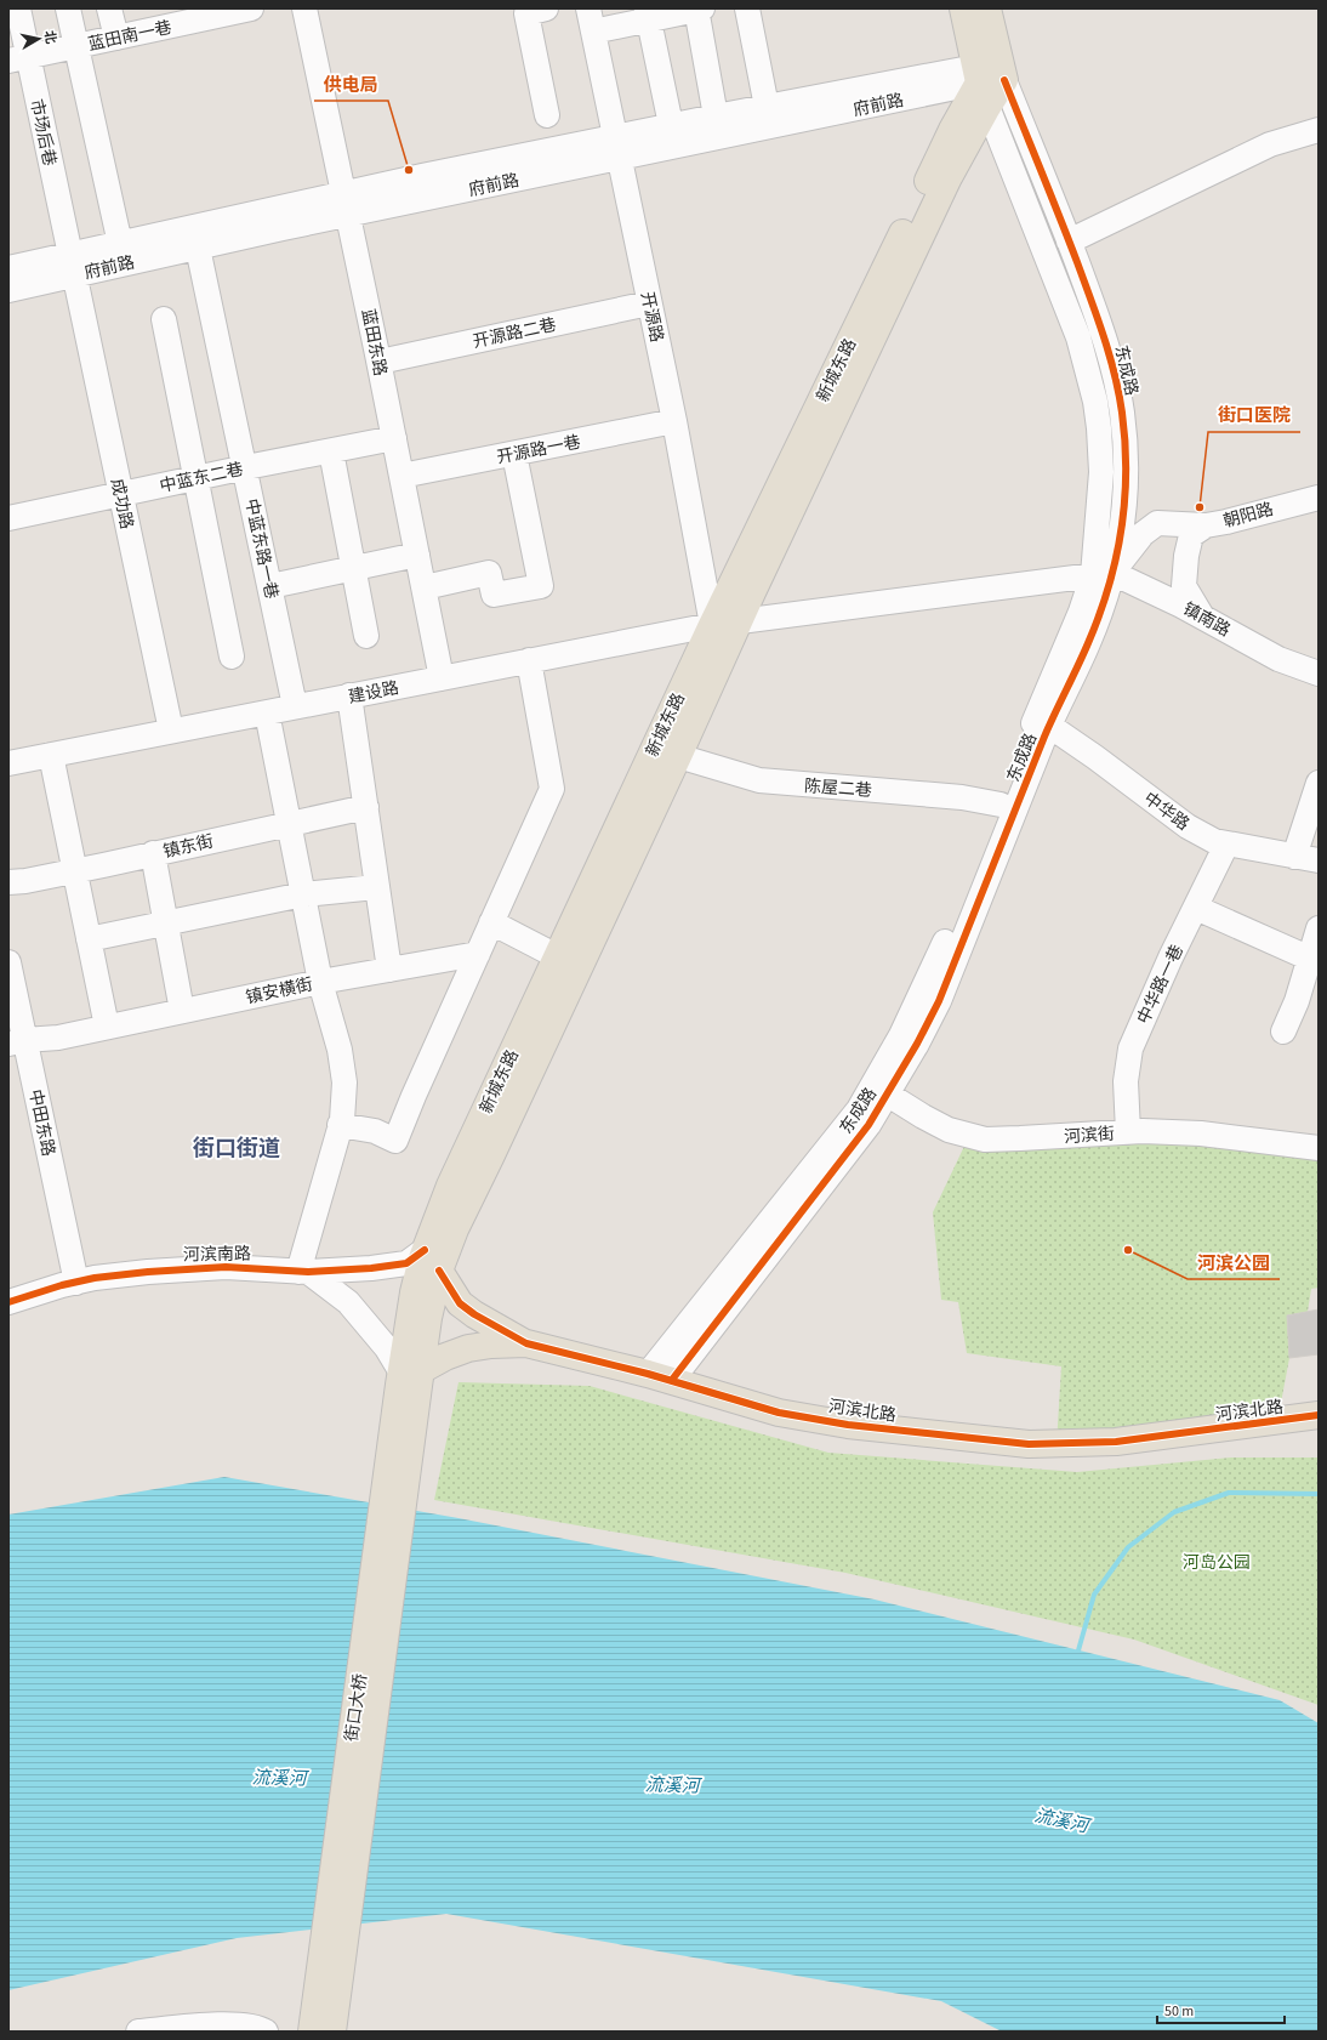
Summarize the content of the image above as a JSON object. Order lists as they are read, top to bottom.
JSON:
{
  "streets": {
    "main road": ["新城东路", "河滨北路", "街口大桥"],
    "street": [
      "蓝田南一巷",
      "府前路",
      "市场后巷",
      "开源路",
      "开源路二巷",
      "蓝田东路",
      "东成路",
      "开源路一巷",
      "中蓝东二巷",
      "成功路",
      "朝阳路",
      "中蓝东路一巷",
      "镇南路",
      "建设路",
      "陈屋二巷",
      "中华路",
      "镇东街",
      "中华路一巷",
      "镇安横街",
      "中田东路",
      "河滨街",
      "河滨南路"
    ]
  },
  "crossings": [
    ["蓝田南一巷", "市场后巷"],
    ["府前路", "市场后巷"],
    ["府前路", "开源路"],
    ["府前路", "蓝田东路"],
    ["府前路", "新城东路"],
    ["府前路", "东成路"],
    ["府前路", "成功路"],
    ["府前路", "中蓝东路一巷"],
    ["市场后巷", "成功路"],
    ["开源路", "开源路二巷"],
    ["开源路", "新城东路"],
    ["开源路", "开源路一巷"],
    ["开源路", "建设路"],
    ["开源路二巷", "蓝田东路"],
    ["蓝田东路", "开源路一巷"],
    ["蓝田东路", "中蓝东二巷"],
    ["蓝田东路", "建设路"],
    ["新城东路", "东成路"],
    ["新城东路", "建设路"],
    ["新城东路", "陈屋二巷"],
    ["新城东路", "河滨南路"],
    ["新城东路", "河滨北路"],
    ["新城东路", "街口大桥"],
    ["东成路", "朝阳路"],
    ["东成路", "镇南路"],
    ["东成路", "建设路"],
    ["东成路", "陈屋二巷"],
    ["东成路", "中华路"],
    ["东成路", "河滨街"],
    ["东成路", "河滨北路"],
    ["中蓝东二巷", "成功路"],
    ["中蓝东二巷", "中蓝东路一巷"],
    ["成功路", "建设路"],
    ["朝阳路", "镇南路"],
    ["朝阳路", "建设路"],
    ["中蓝东路一巷", "建设路"],
    ["镇南路", "建设路"],
    ["建设路", "镇安横街"],
    ["中华路", "中华路一巷"],
    ["镇东街", "镇安横街"],
    ["中华路一巷", "河滨街"],
    ["镇安横街", "中田东路"],
    ["中田东路", "河滨南路"],
    ["河滨北路", "街口大桥"]
  ],
  "districts": ["街口街道"],
  "water": ["流溪河"],
  "parks": ["河岛公园"],
  "places": ["供电局", "街口医院", "河滨公园"],
  "scale_bar": "50 m",
  "north": "right"
}
